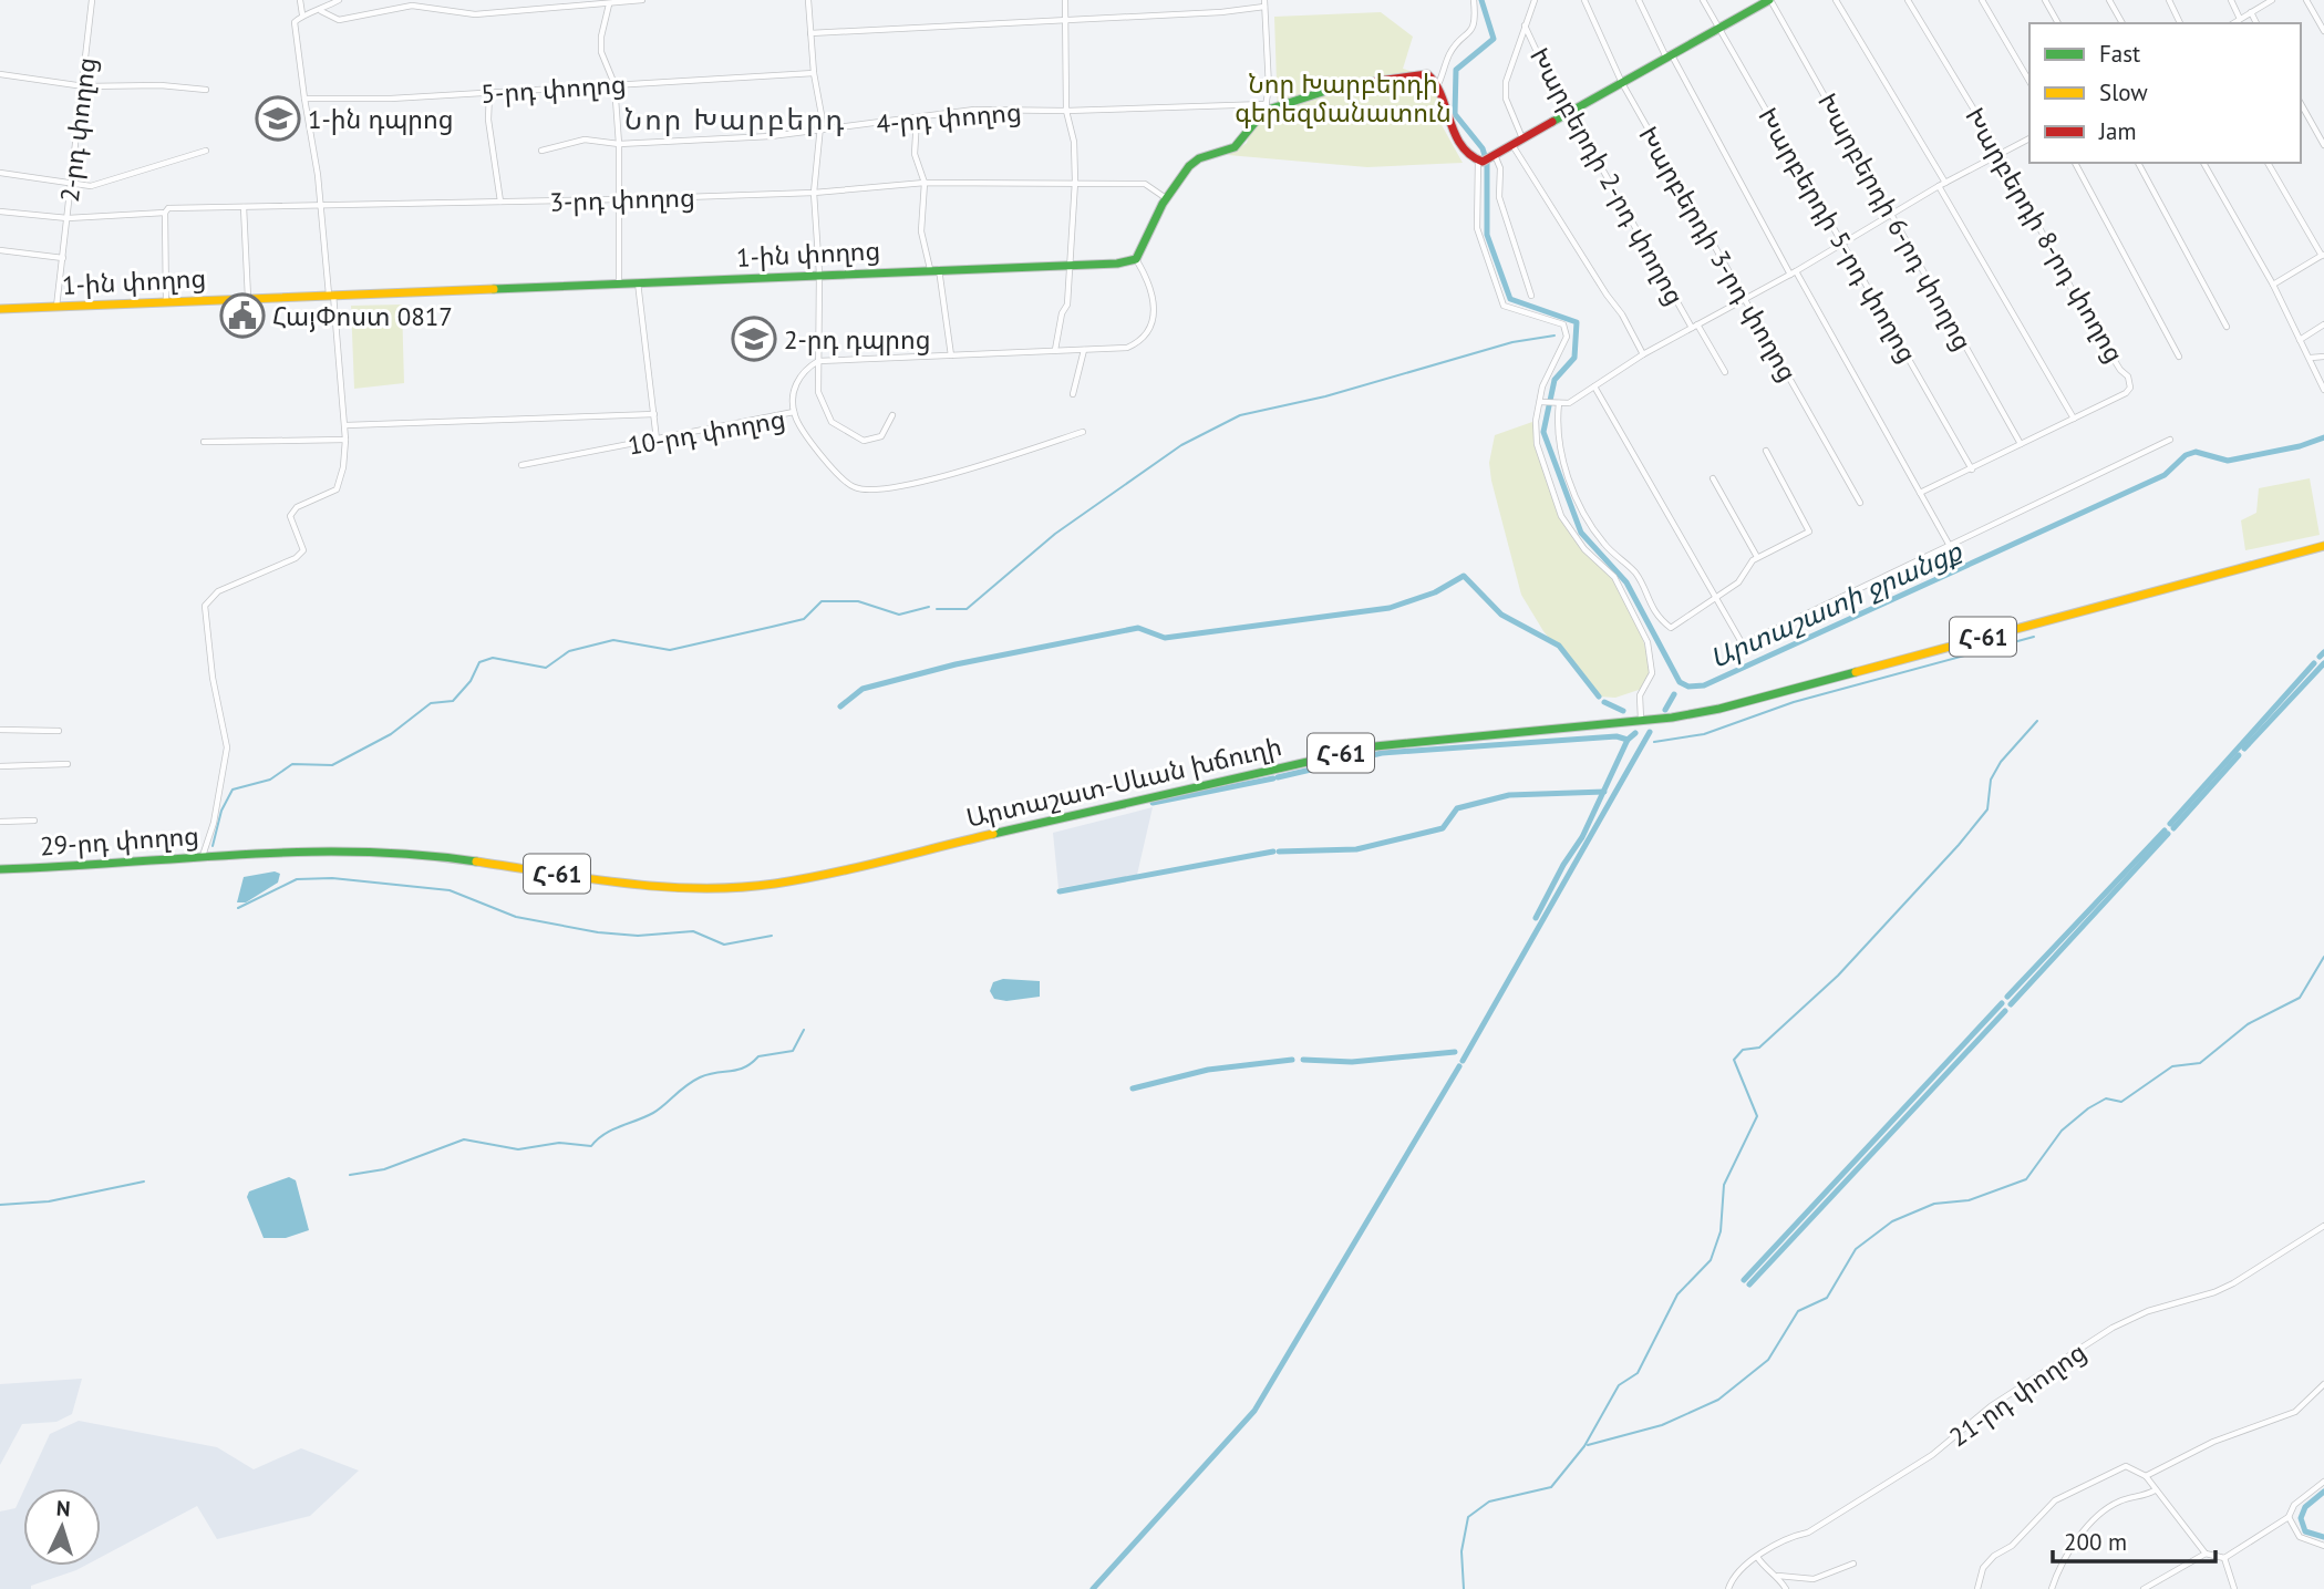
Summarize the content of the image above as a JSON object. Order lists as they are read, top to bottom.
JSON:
{
  "streets": {
    "main road": [
      "1-ին փողոց",
      "Հ-61",
      "Արտաշատ-Սևան խճուղի",
      "29-րդ փողոց"
    ],
    "street": [
      "5-րդ փողոց",
      "4-րդ փողոց",
      "2-րդ փողոց",
      "Խարբերդի 2-րդ փողոց",
      "3-րդ փողոց",
      "Խարբերդի 6-րդ փողոց",
      "Խարբերդի 5-րդ փողոց",
      "Խարբերդի 8-րդ փողոց",
      "Խարբերդի 3-րդ փողոց",
      "10-րդ փողոց",
      "21-րդ փողոց"
    ]
  },
  "crossings": [
    ["2-րդ փողոց", "3-րդ փողոց"],
    ["2-րդ փողոց", "1-ին փողոց"],
    ["Խարբերդի 6-րդ փողոց", "Խարբերդի 8-րդ փողոց"],
    ["Խարբերդի 5-րդ փողոց", "Խարբերդի 8-րդ փողոց"],
    ["Արտաշատ-Սևան խճուղի", "29-րդ փողոց"]
  ],
  "districts": ["Նոր Խարբերդ"],
  "water": ["Արտաշատի ջրանցք"],
  "parks": ["Նոր Խարբերդի գերեզմանատուն"],
  "places": {
    "school or university": ["1-ին դպրոց", "2-րդ դպրոց"],
    "public building": ["ՀայՓոստ 0817"]
  },
  "legend": ["Fast", "Slow", "Jam"],
  "scale_bar": "200 m",
  "north": "top"
}
